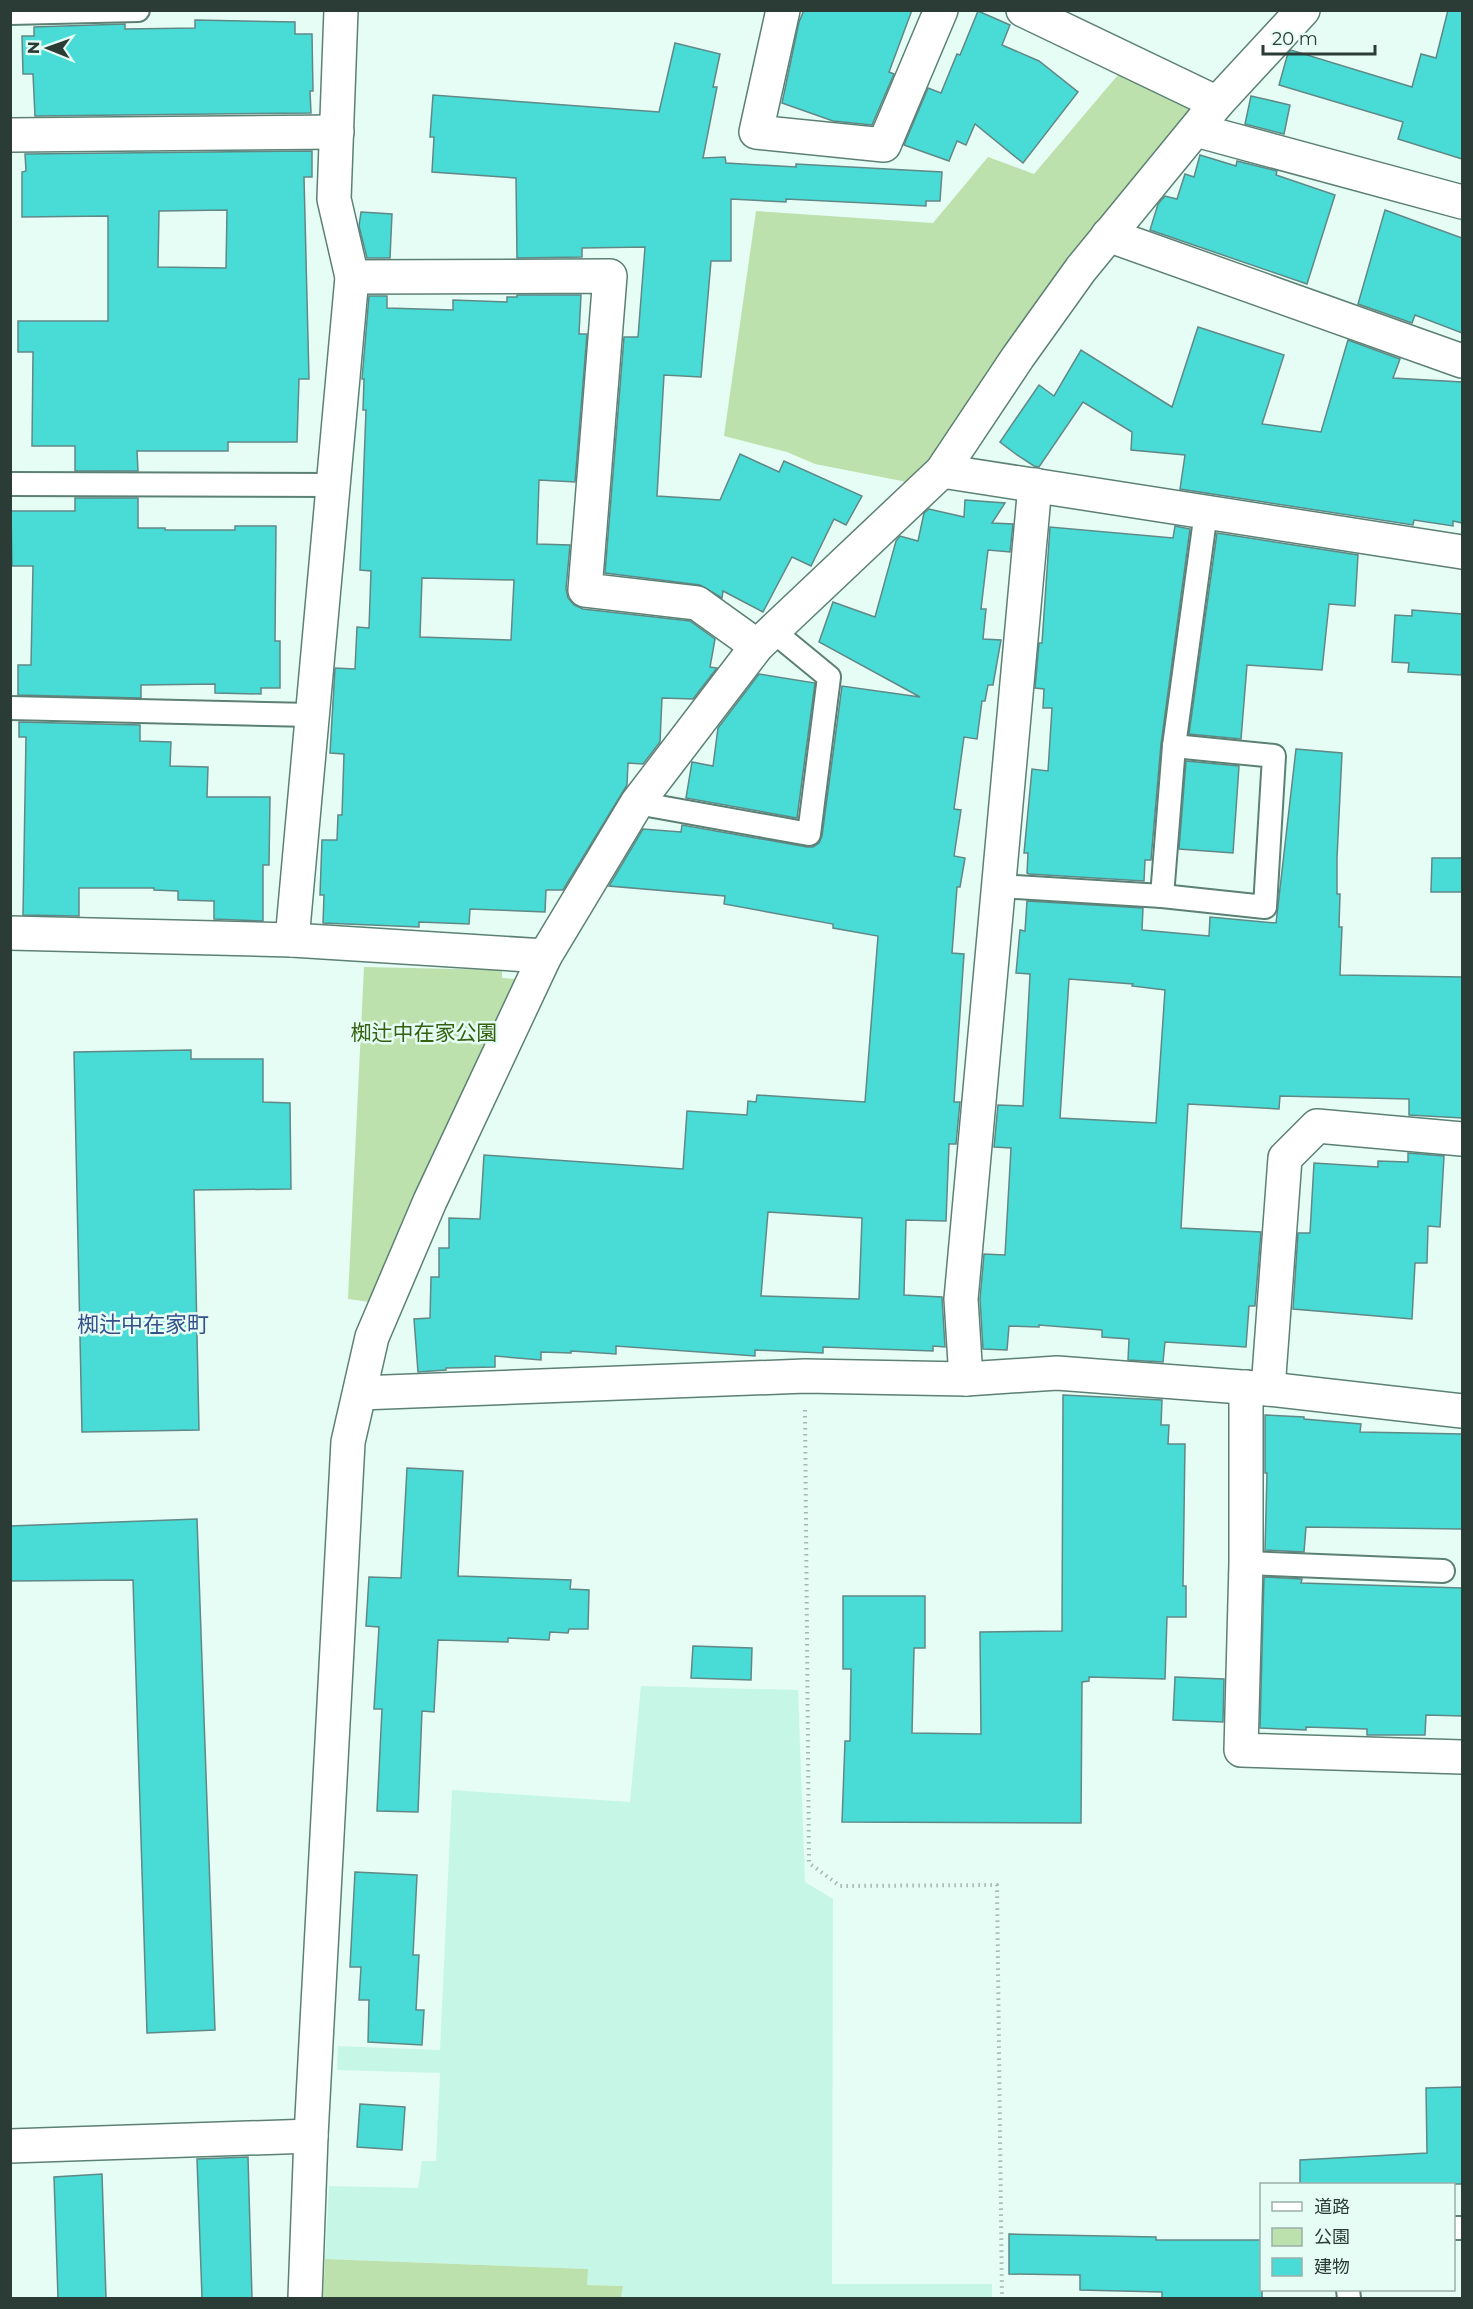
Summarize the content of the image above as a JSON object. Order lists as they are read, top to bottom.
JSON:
{
  "districts": ["椥辻中在家町"],
  "parks": ["椥辻中在家公園"],
  "legend": ["道路", "公園", "建物"],
  "scale_bar": "20 m",
  "north": "left"
}
